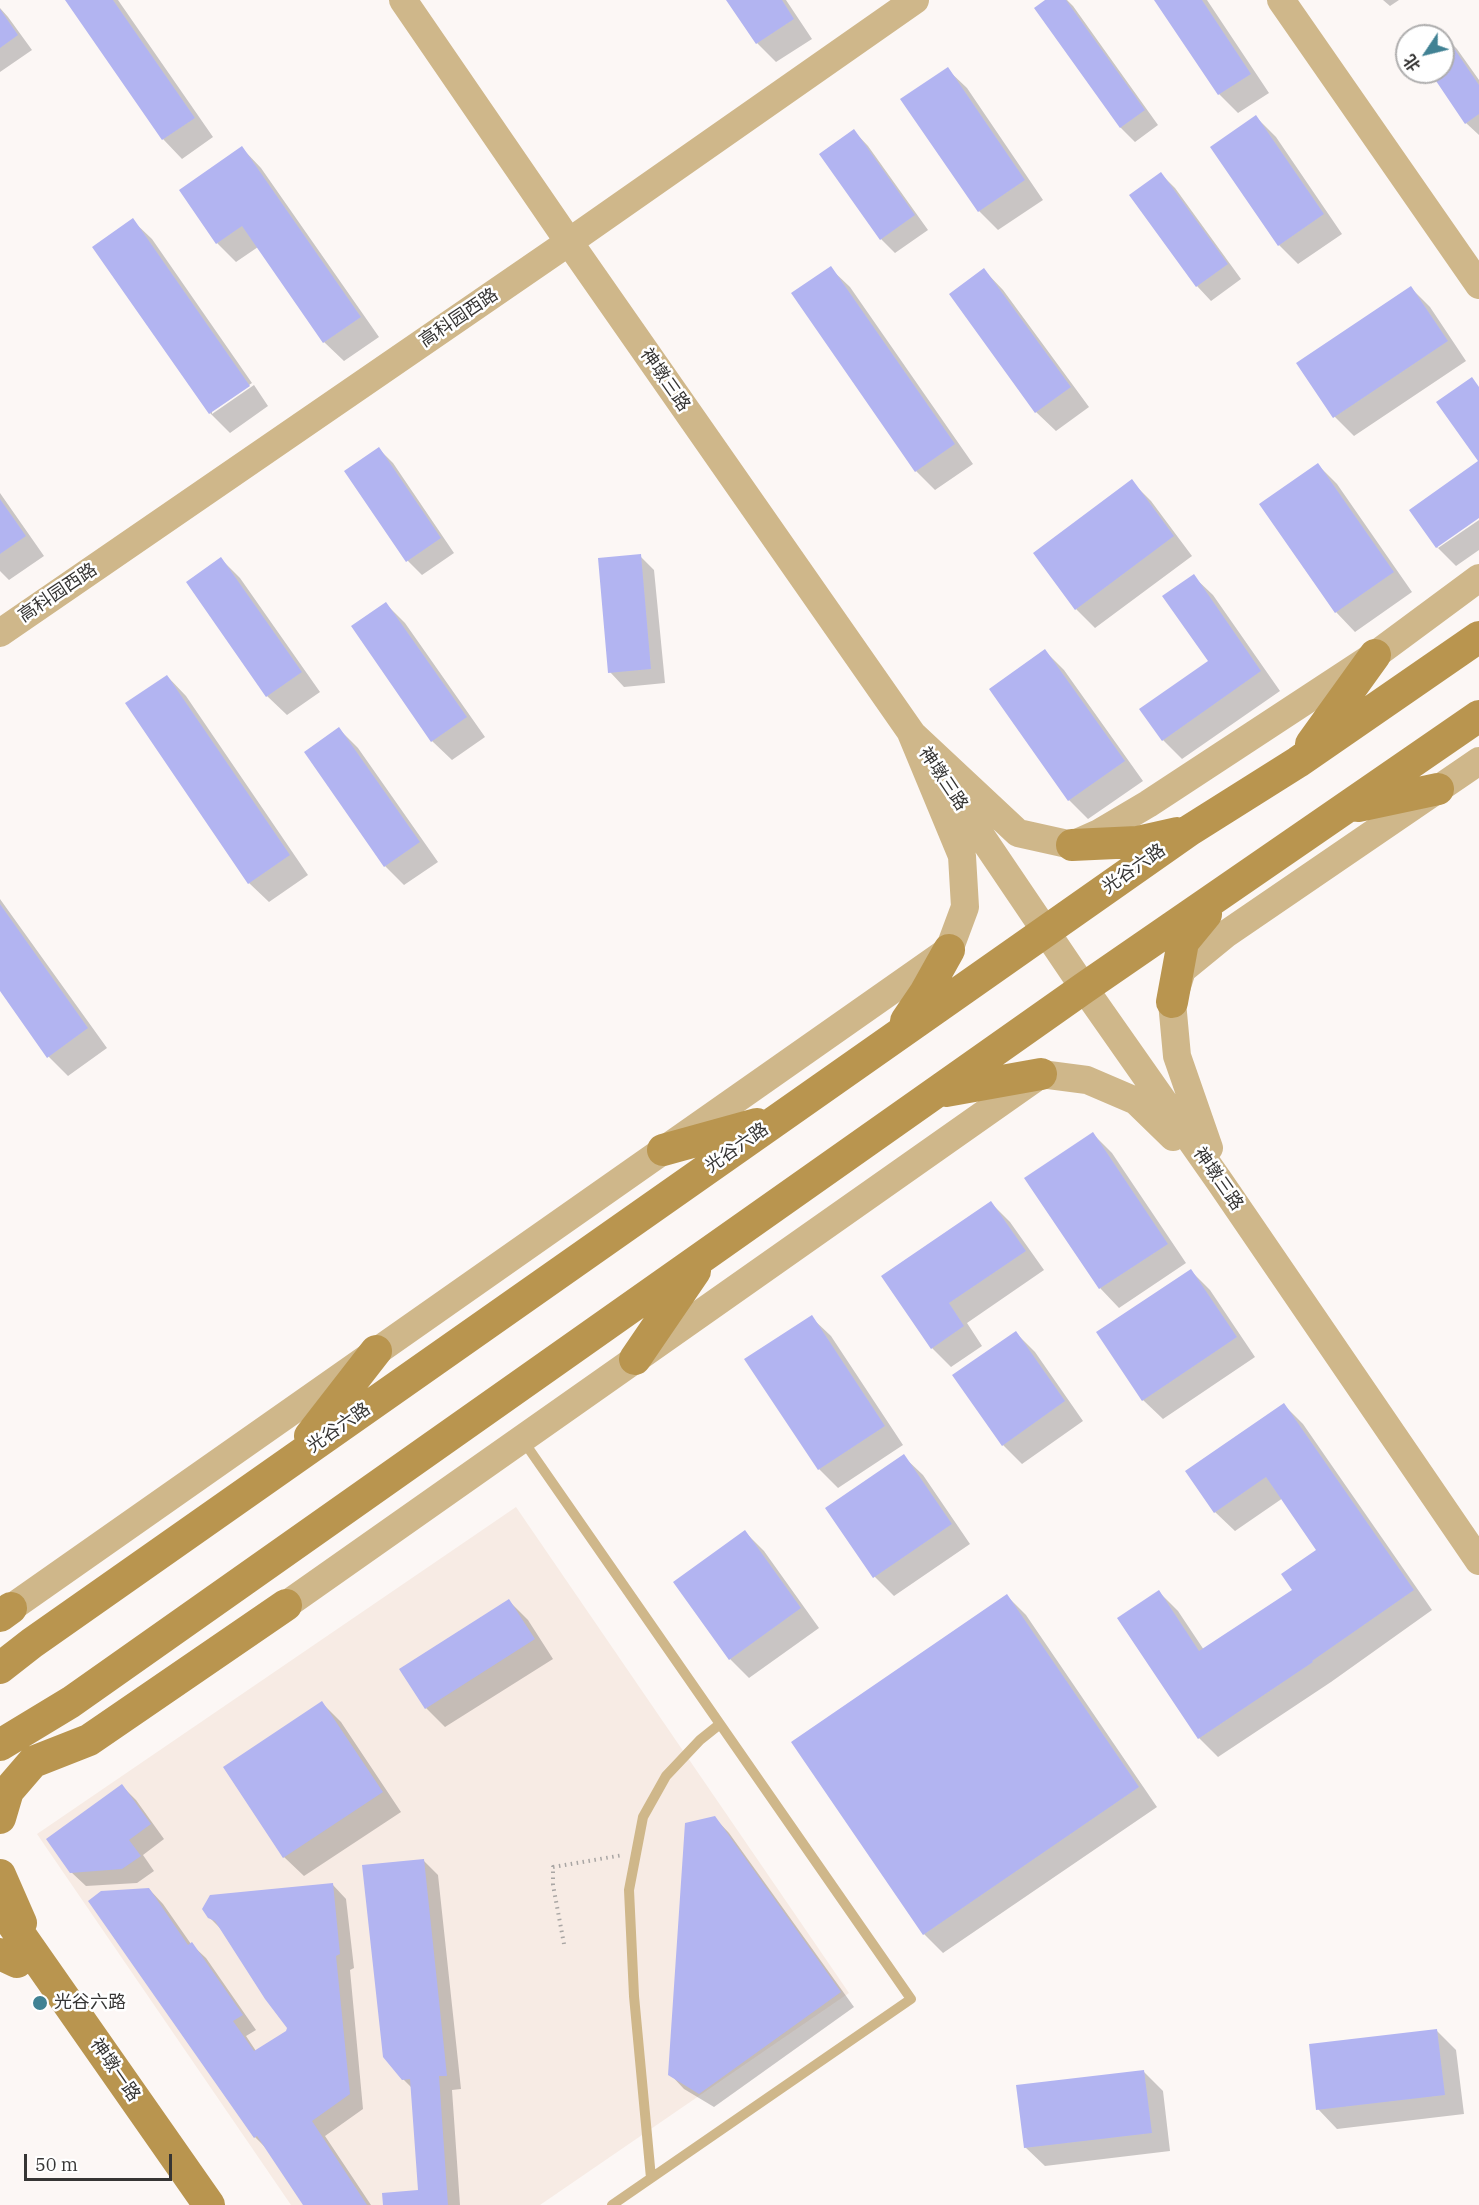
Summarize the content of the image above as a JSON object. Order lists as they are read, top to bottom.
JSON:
{
  "streets": {
    "main road": ["光谷六路", "神墩一路"],
    "street": ["高科园西路", "神墩三路"]
  },
  "crossings": [
    ["高科园西路", "神墩三路"],
    ["神墩三路", "光谷六路"]
  ],
  "places": ["光谷六路"],
  "scale_bar": "50 m",
  "north": "bottom left"
}
